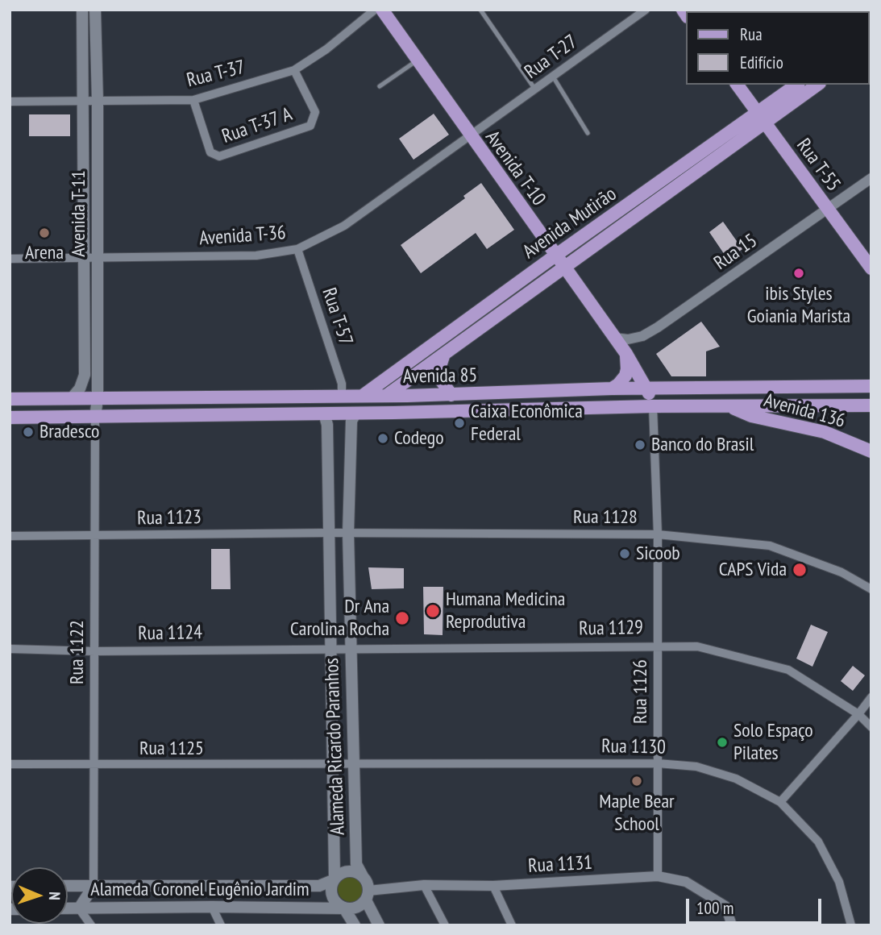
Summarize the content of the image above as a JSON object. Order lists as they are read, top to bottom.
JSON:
{
  "streets": {
    "main road": [
      "Rua T-55",
      "Avenida T-10",
      "Avenida T-11",
      "Avenida Mutirão",
      "Avenida 85",
      "Avenida 136",
      "Alameda Ricardo Paranhos",
      "Alameda Coronel Eugênio Jardim"
    ],
    "street": [
      "Rua T-27",
      "Rua T-37",
      "Rua T-37 A",
      "Avenida T-36",
      "Rua 15",
      "Rua T-57",
      "Rua 1128",
      "Rua 1123",
      "Rua 1129",
      "Rua 1124",
      "Rua 1122",
      "Rua 1126",
      "Rua 1130",
      "Rua 1125",
      "Rua 1131"
    ]
  },
  "crossings": [
    ["Rua T-27", "Avenida T-10"],
    ["Rua T-27", "Avenida T-36"],
    ["Rua T-37", "Rua T-37 A"],
    ["Rua T-37", "Avenida T-11"],
    ["Rua T-55", "Avenida Mutirão"],
    ["Rua T-55", "Rua 15"],
    ["Avenida T-10", "Avenida Mutirão"],
    ["Avenida T-10", "Avenida T-36"],
    ["Avenida T-10", "Rua 15"],
    ["Avenida T-10", "Avenida 85"],
    ["Avenida T-10", "Rua 1126"],
    ["Avenida T-11", "Avenida T-36"],
    ["Avenida T-11", "Avenida 85"],
    ["Avenida T-11", "Rua 1122"],
    ["Avenida Mutirão", "Avenida 85"],
    ["Avenida T-36", "Rua T-57"],
    ["Rua T-57", "Avenida 85"],
    ["Avenida 85", "Avenida 136"],
    ["Avenida 85", "Rua 1122"],
    ["Avenida 85", "Rua 1126"],
    ["Avenida 85", "Alameda Ricardo Paranhos"],
    ["Rua 1128", "Rua 1123"],
    ["Rua 1128", "Rua 1126"],
    ["Rua 1128", "Alameda Ricardo Paranhos"],
    ["Rua 1123", "Rua 1122"],
    ["Rua 1123", "Alameda Ricardo Paranhos"],
    ["Rua 1129", "Rua 1124"],
    ["Rua 1129", "Rua 1126"],
    ["Rua 1129", "Alameda Ricardo Paranhos"],
    ["Rua 1124", "Rua 1122"],
    ["Rua 1124", "Alameda Ricardo Paranhos"],
    ["Rua 1122", "Rua 1125"],
    ["Rua 1122", "Alameda Coronel Eugênio Jardim"],
    ["Rua 1126", "Rua 1130"],
    ["Rua 1126", "Rua 1131"],
    ["Alameda Ricardo Paranhos", "Rua 1130"],
    ["Alameda Ricardo Paranhos", "Rua 1125"],
    ["Alameda Ricardo Paranhos", "Rua 1131"],
    ["Alameda Ricardo Paranhos", "Alameda Coronel Eugênio Jardim"],
    ["Rua 1130", "Rua 1125"],
    ["Rua 1131", "Alameda Coronel Eugênio Jardim"]
  ],
  "places": [
    "Arena",
    "ibis Styles Goiania Marista",
    "Caixa Econômica Federal",
    "Bradesco",
    "Codego",
    "Banco do Brasil",
    "Sicoob",
    "CAPS Vida",
    "Humana Medicina Reprodutiva",
    "Dr Ana Carolina Rocha",
    "Solo Espaço Pilates",
    "Maple Bear School"
  ],
  "legend": ["Rua", "Edifício"],
  "scale_bar": "100 m",
  "north": "right"
}
